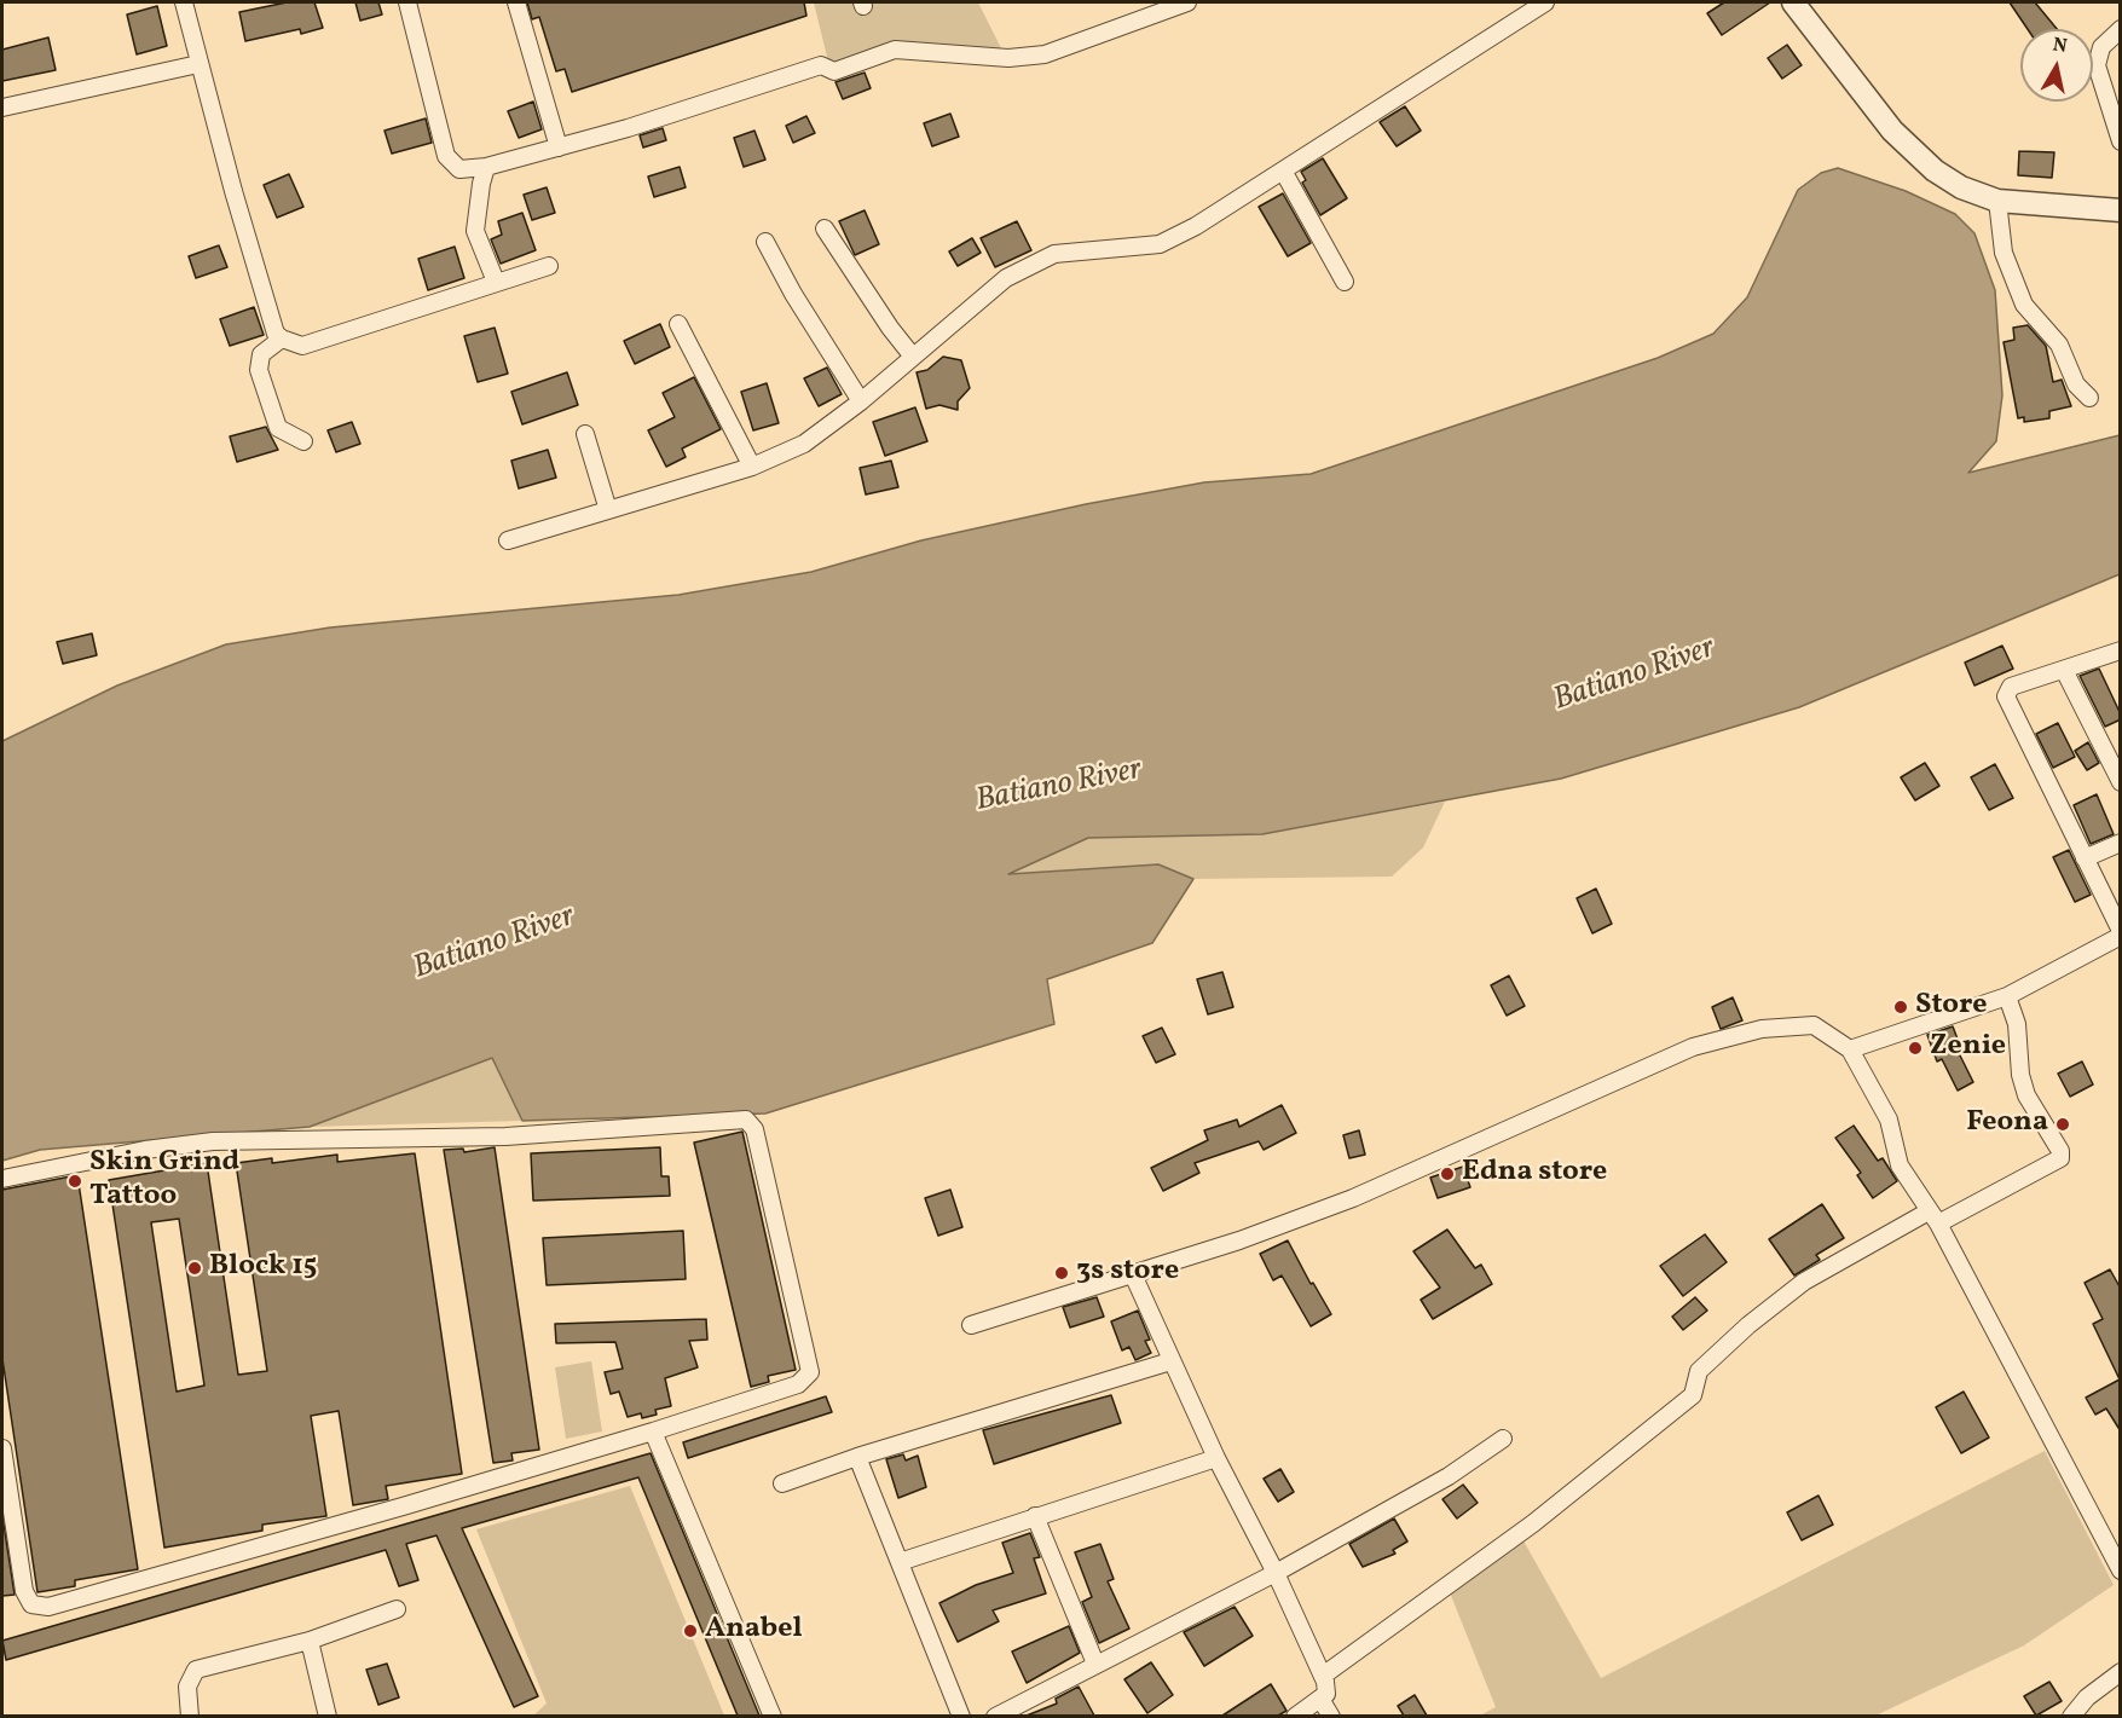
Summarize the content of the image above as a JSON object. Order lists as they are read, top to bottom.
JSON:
{
  "water": ["Batiano River"],
  "places": [
    "Store",
    "Zenie",
    "Feona",
    "Edna store",
    "Skin Grind Tattoo",
    "Block 15",
    "3s store",
    "Anabel"
  ],
  "north": "top"
}
